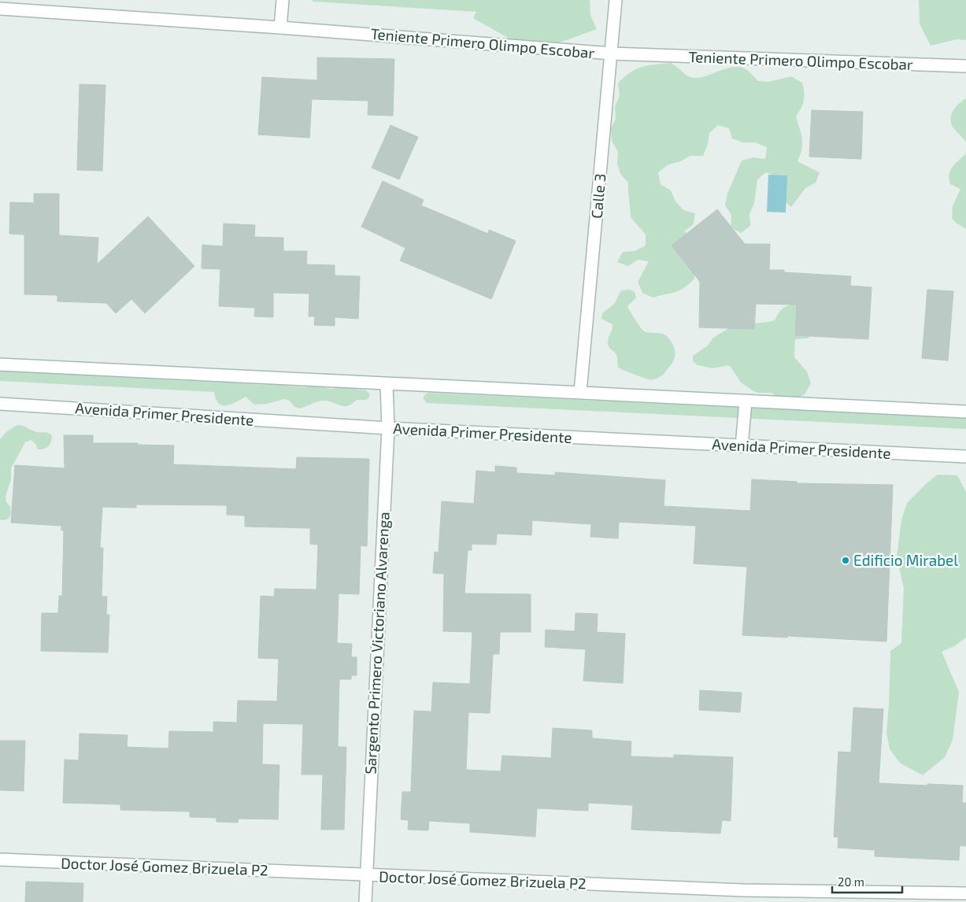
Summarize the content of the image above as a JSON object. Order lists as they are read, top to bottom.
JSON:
{
  "streets": {
    "street": [
      "Teniente Primero Olimpo Escobar",
      "Calle 3",
      "Avenida Primer Presidente",
      "Sargento Primero Victoriano Alvarenga",
      "Doctor José Gomez Brizuela P2"
    ]
  },
  "crossings": [
    ["Teniente Primero Olimpo Escobar", "Calle 3"],
    ["Avenida Primer Presidente", "Sargento Primero Victoriano Alvarenga"],
    ["Sargento Primero Victoriano Alvarenga", "Doctor José Gomez Brizuela P2"]
  ],
  "places": ["Edificio Mirabel"],
  "scale_bar": "20 m"
}
